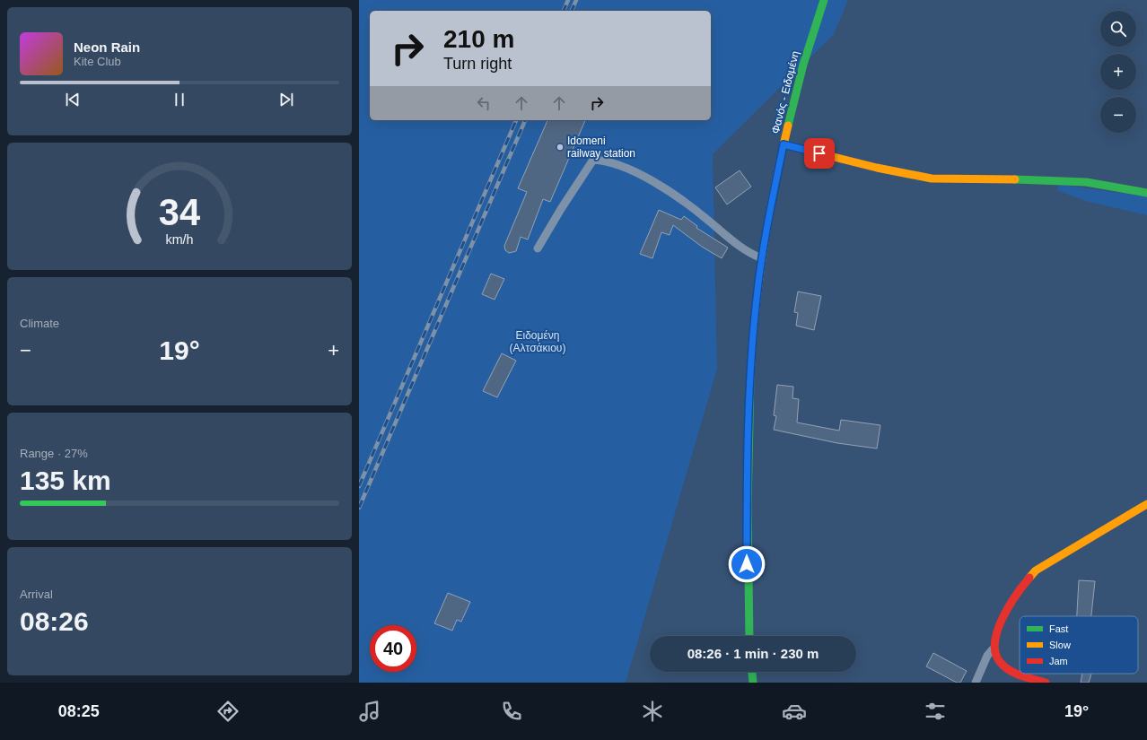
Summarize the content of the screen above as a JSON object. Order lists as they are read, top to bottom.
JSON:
{
  "streets": {
    "street": ["Φανός - Ειδομένη"]
  },
  "parks": ["Ειδομένη (Αλτσάκιου)"],
  "places": ["Idomeni railway station"],
  "legend": ["Fast", "Slow", "Jam"],
  "page": {
    "map_buttons": ["+", "−"],
    "turn": ["210 m", "Turn right"],
    "song": ["Neon Rain", "Kite Club"],
    "tile": [
      "Climate",
      ["Range · 27%", "135 km"],
      ["Arrival", "08:26"]
    ],
    "heat": ["−", "19°", "+"],
    "limit": "40",
    "trip": "08:26 · 1 min · 230 m",
    "tabs": ["08:25", "19°"],
    "gauge": ["34", "km/h"]
  }
}
